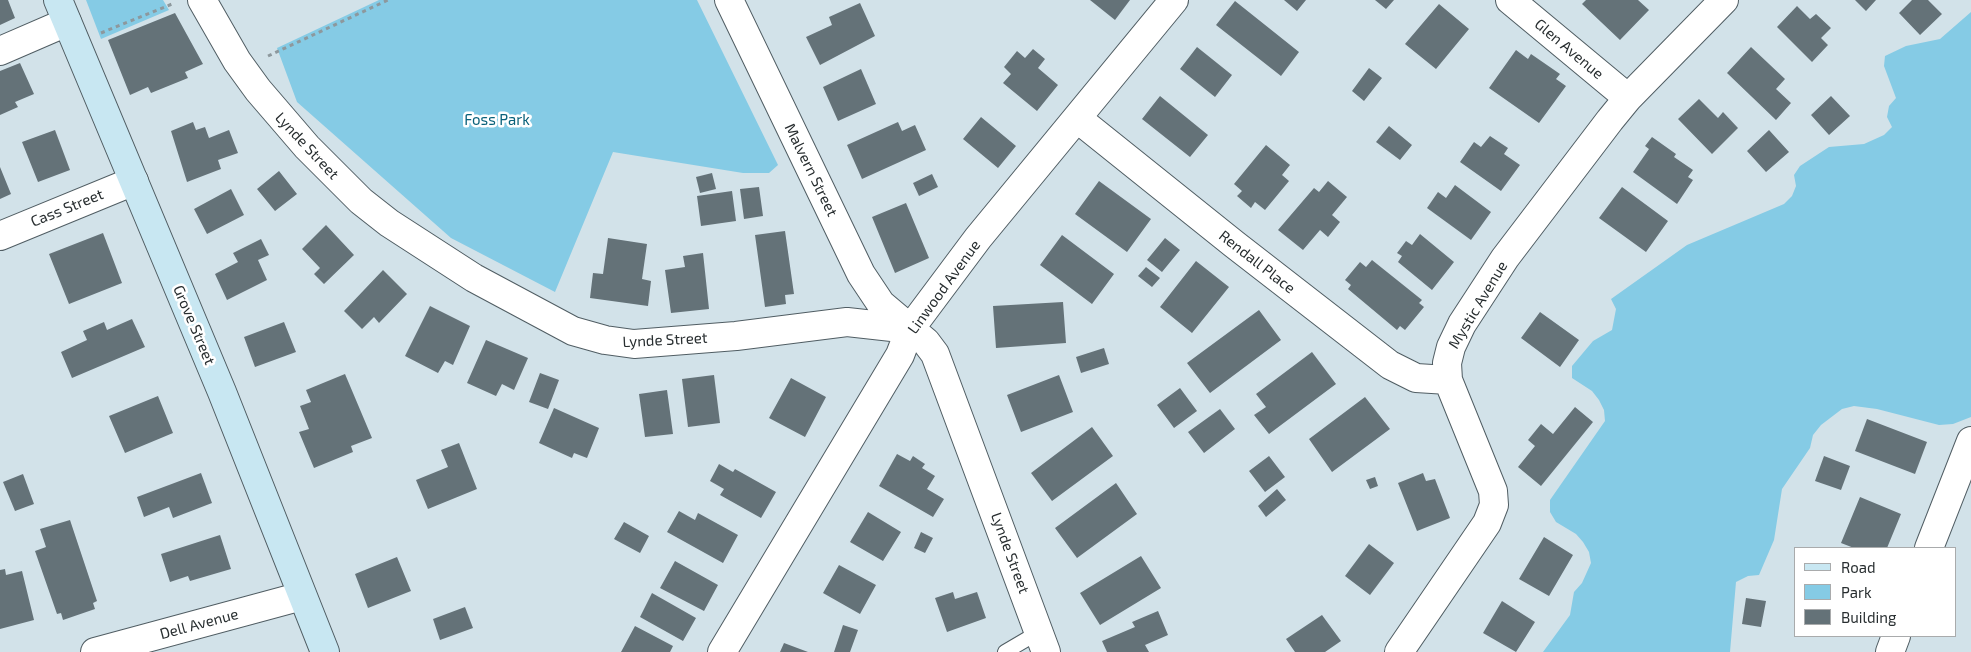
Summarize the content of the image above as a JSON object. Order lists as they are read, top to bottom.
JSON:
{
  "streets": {
    "street": [
      "Glen Avenue",
      "Lynde Street",
      "Malvern Street",
      "Cass Street",
      "Rendall Place",
      "Linwood Avenue",
      "Mystic Avenue",
      "Grove Street",
      "Dell Avenue"
    ]
  },
  "crossings": [
    ["Glen Avenue", "Mystic Avenue"],
    ["Lynde Street", "Malvern Street"],
    ["Lynde Street", "Linwood Avenue"],
    ["Malvern Street", "Linwood Avenue"],
    ["Cass Street", "Grove Street"],
    ["Rendall Place", "Linwood Avenue"],
    ["Rendall Place", "Mystic Avenue"],
    ["Grove Street", "Dell Avenue"]
  ],
  "parks": ["Foss Park"],
  "legend": ["Road", "Park", "Building"]
}
